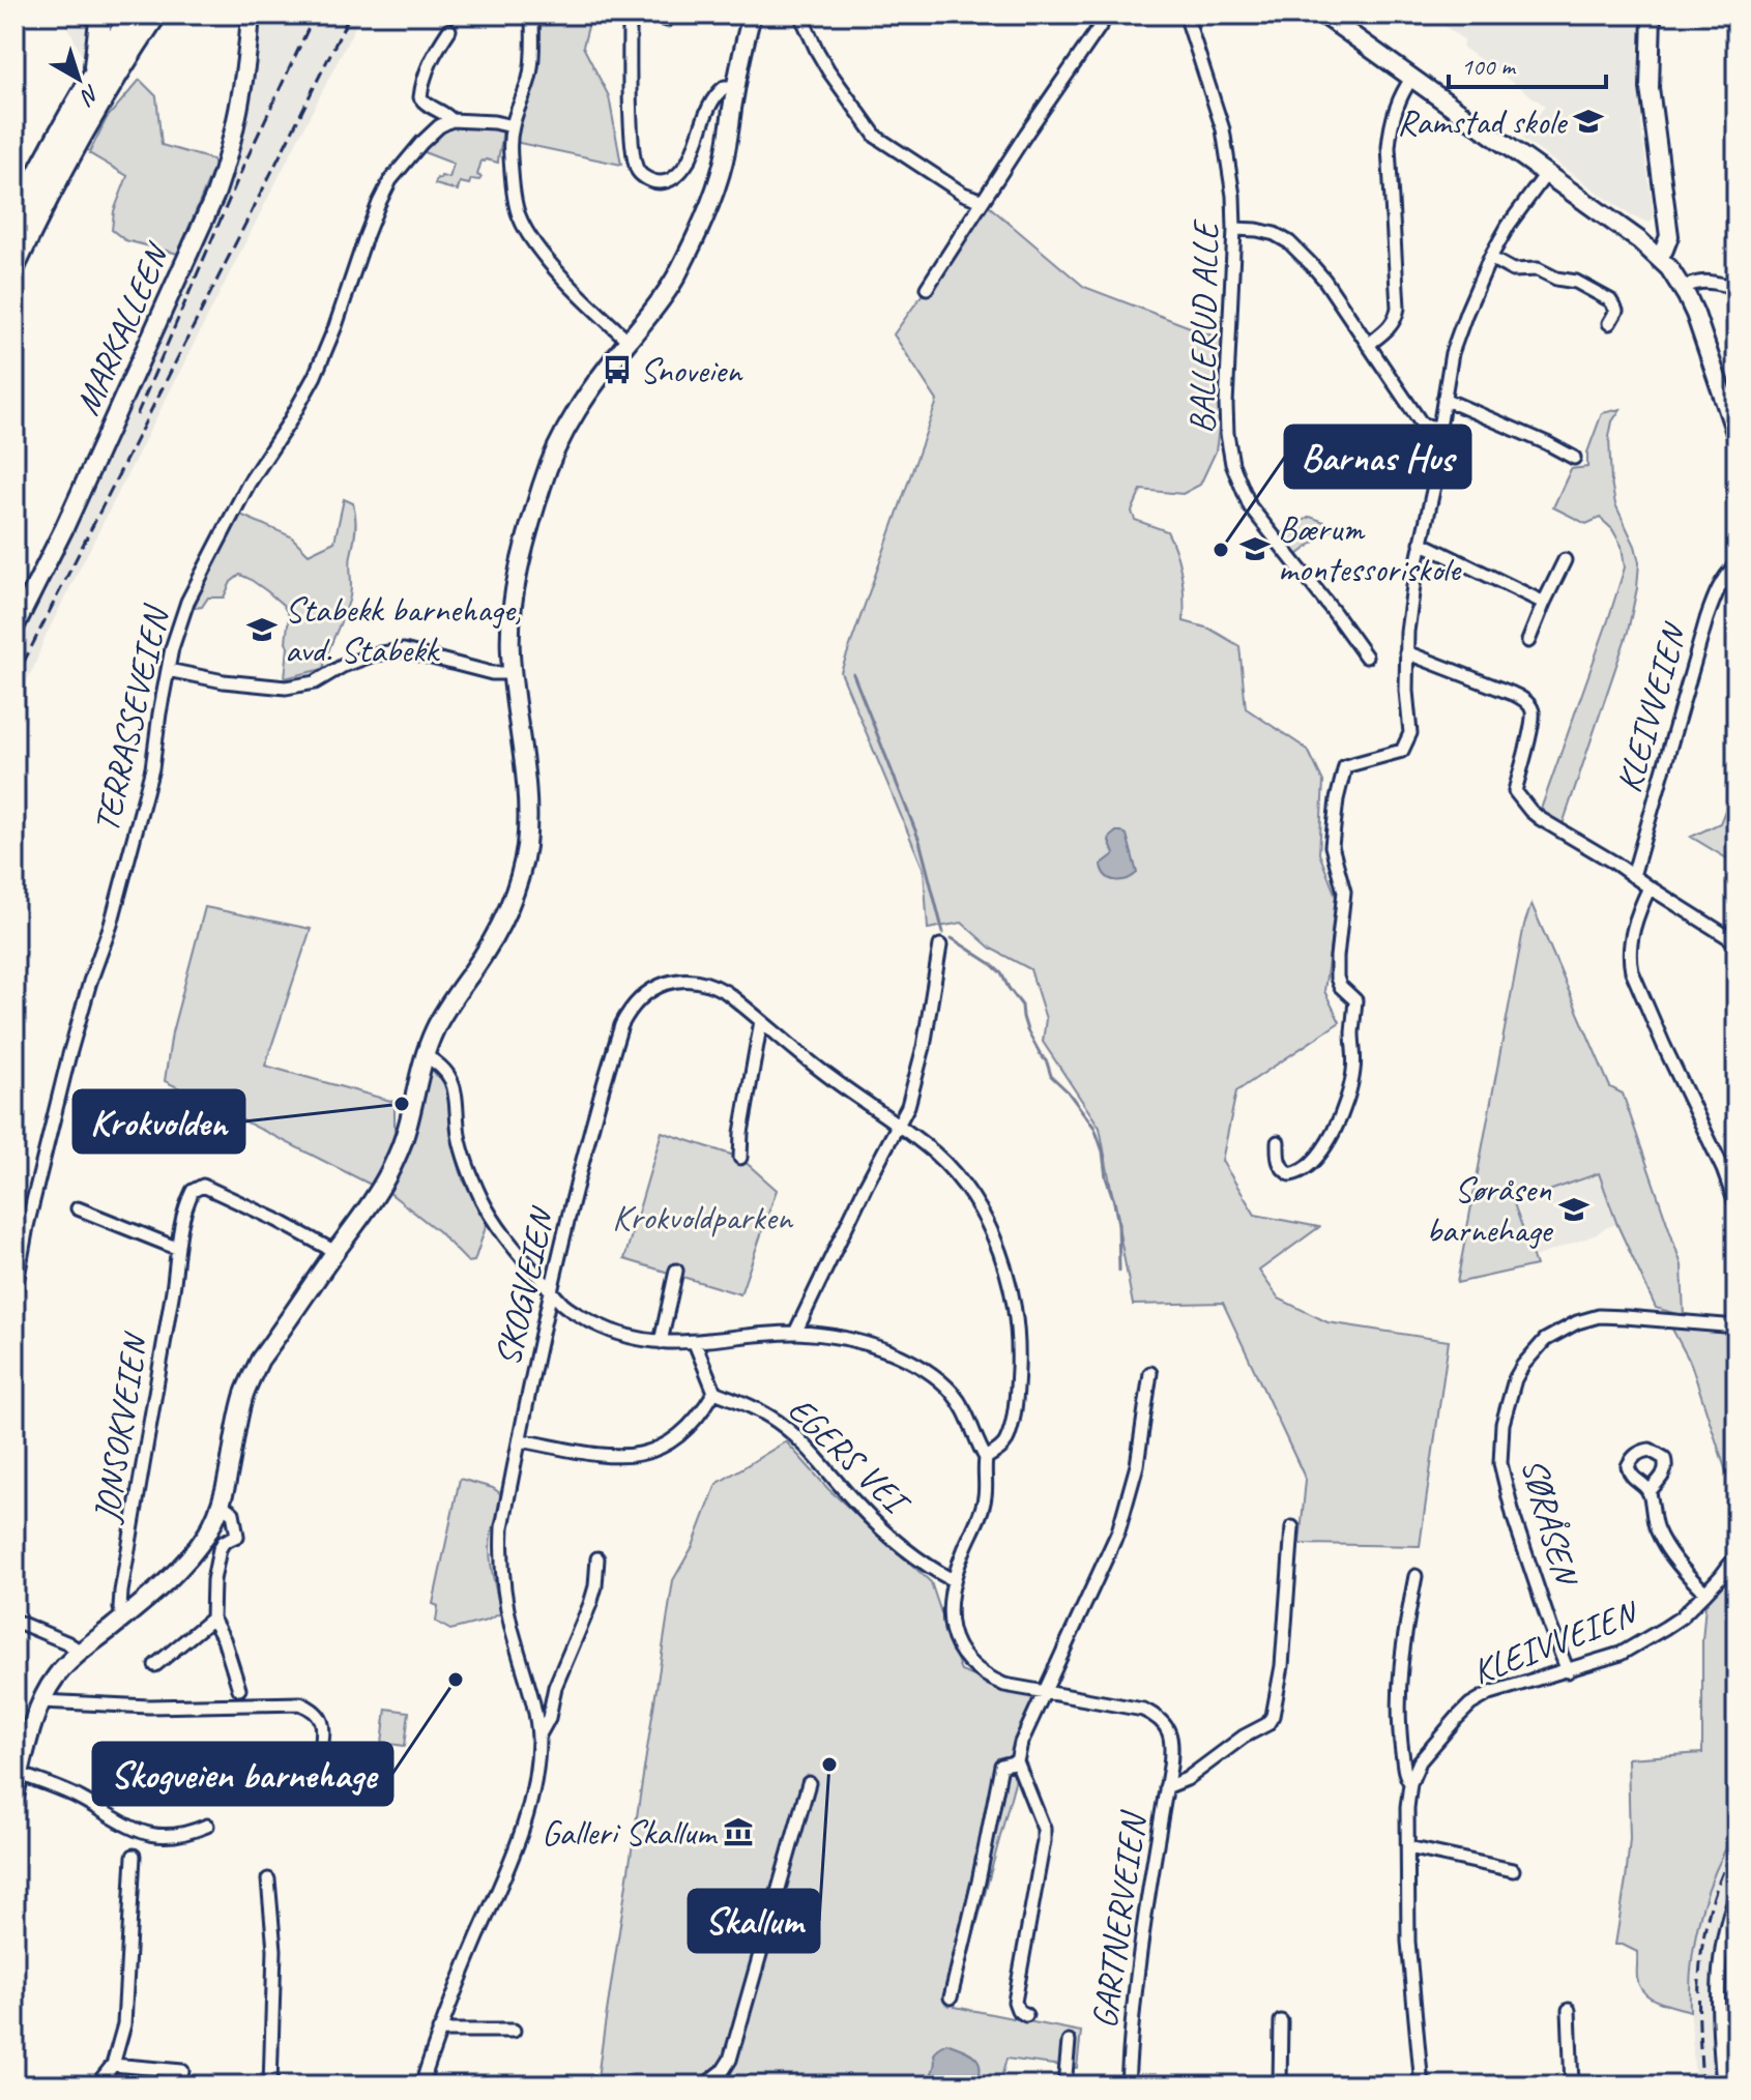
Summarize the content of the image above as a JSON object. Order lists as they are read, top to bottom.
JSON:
{
  "streets": {
    "main road": ["MARKALLEEN"],
    "street": [
      "BALLERUD ALLE",
      "KLEIVVEIEN",
      "TERRASSEVEIEN",
      "SKOGVEIEN",
      "JONSOKVEIEN",
      "EGERS VEI",
      "SØRÅSEN",
      "GARTNERVEIEN"
    ]
  },
  "crossings": [
    ["KLEIVVEIEN", "SØRÅSEN"]
  ],
  "parks": ["Krokvoldparken"],
  "places": {
    "school or university": [
      "Ramstad skole",
      "Bærum montessoriskole",
      "Stabekk barnehage, avd. Stabekk",
      "Søråsen barnehage"
    ],
    "bus stop": ["Snoveien"],
    "other": [
      "Barnas Hus",
      "Krokvolden",
      "Skogveien barnehage",
      "Skallum"
    ],
    "museum": ["Galleri Skallum"]
  },
  "scale_bar": "100 m",
  "north": "bottom right"
}
